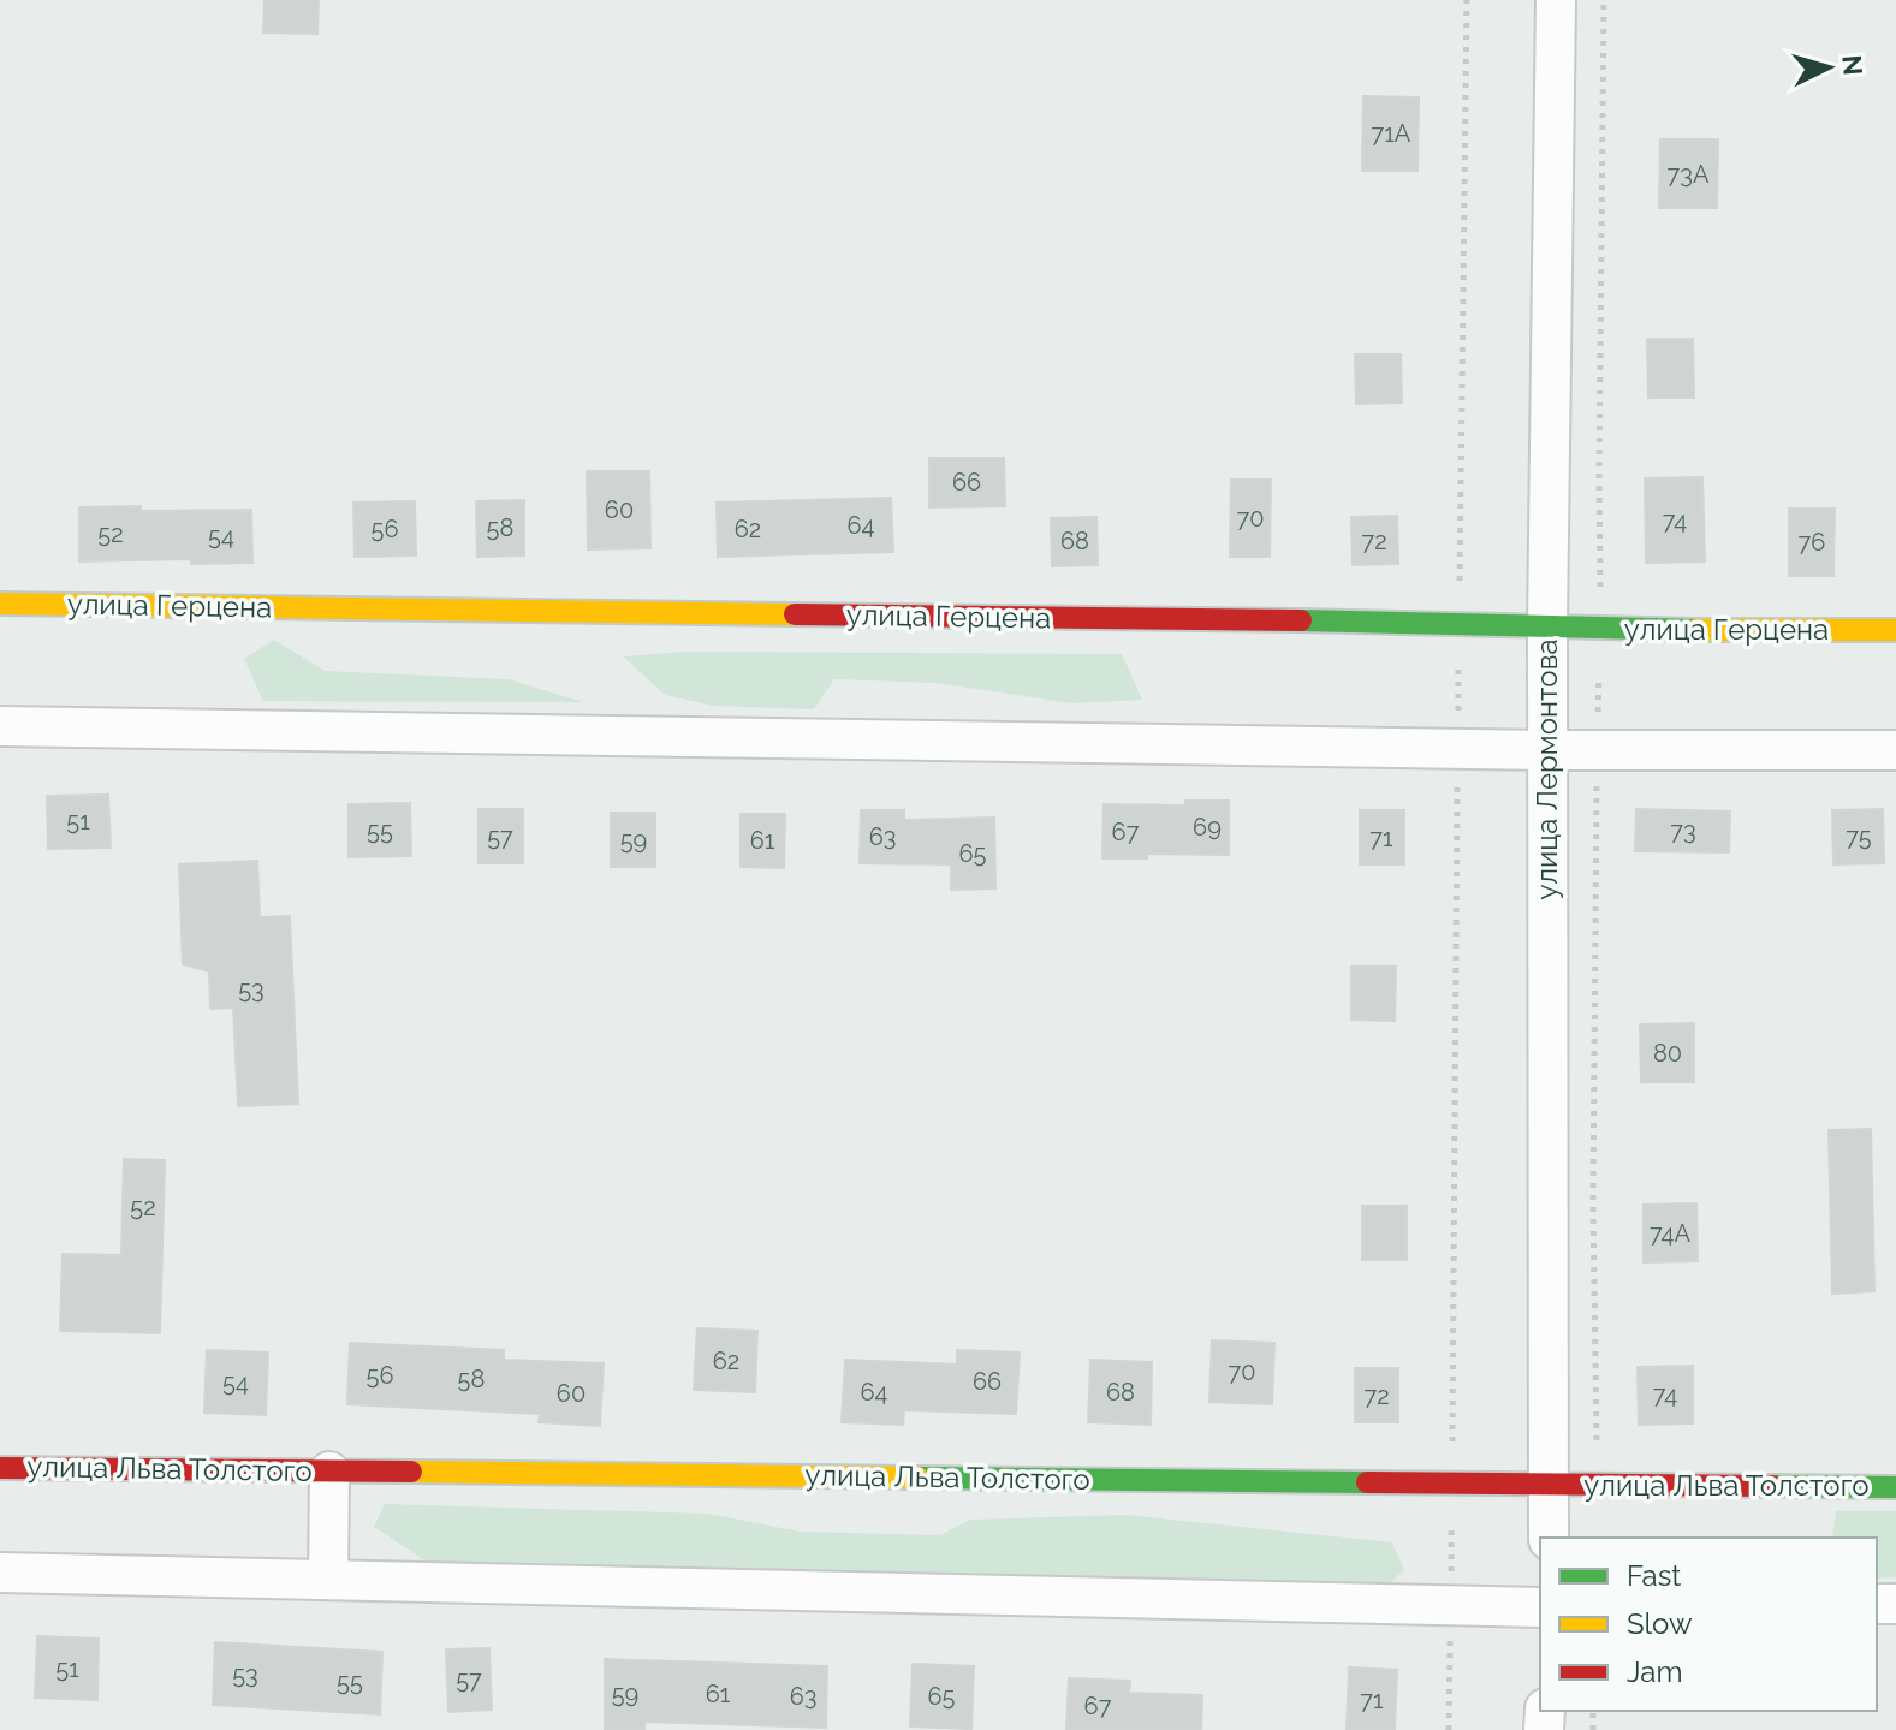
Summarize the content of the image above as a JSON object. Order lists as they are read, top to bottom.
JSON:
{
  "streets": {
    "street": ["улица Герцена", "улица Лермонтова", "улица Льва Толстого"]
  },
  "crossings": [
    ["улица Герцена", "улица Лермонтова"],
    ["улица Лермонтова", "улица Льва Толстого"]
  ],
  "house_numbers": [
    "71А",
    "73А",
    "66",
    "60",
    "70",
    "74",
    "64",
    "58",
    "56",
    "62",
    "52",
    "54",
    "68",
    "72",
    "76",
    "51",
    "69",
    "55",
    "73",
    "67",
    "57",
    "63",
    "75",
    "71",
    "59",
    "61",
    "65",
    "53",
    "80",
    "52",
    "74А",
    "62",
    "70",
    "56",
    "58",
    "66",
    "54",
    "64",
    "68",
    "60",
    "74",
    "72",
    "51",
    "53",
    "57",
    "55",
    "59",
    "61",
    "63",
    "65",
    "71",
    "67"
  ],
  "legend": ["Fast", "Slow", "Jam"],
  "north": "right"
}
